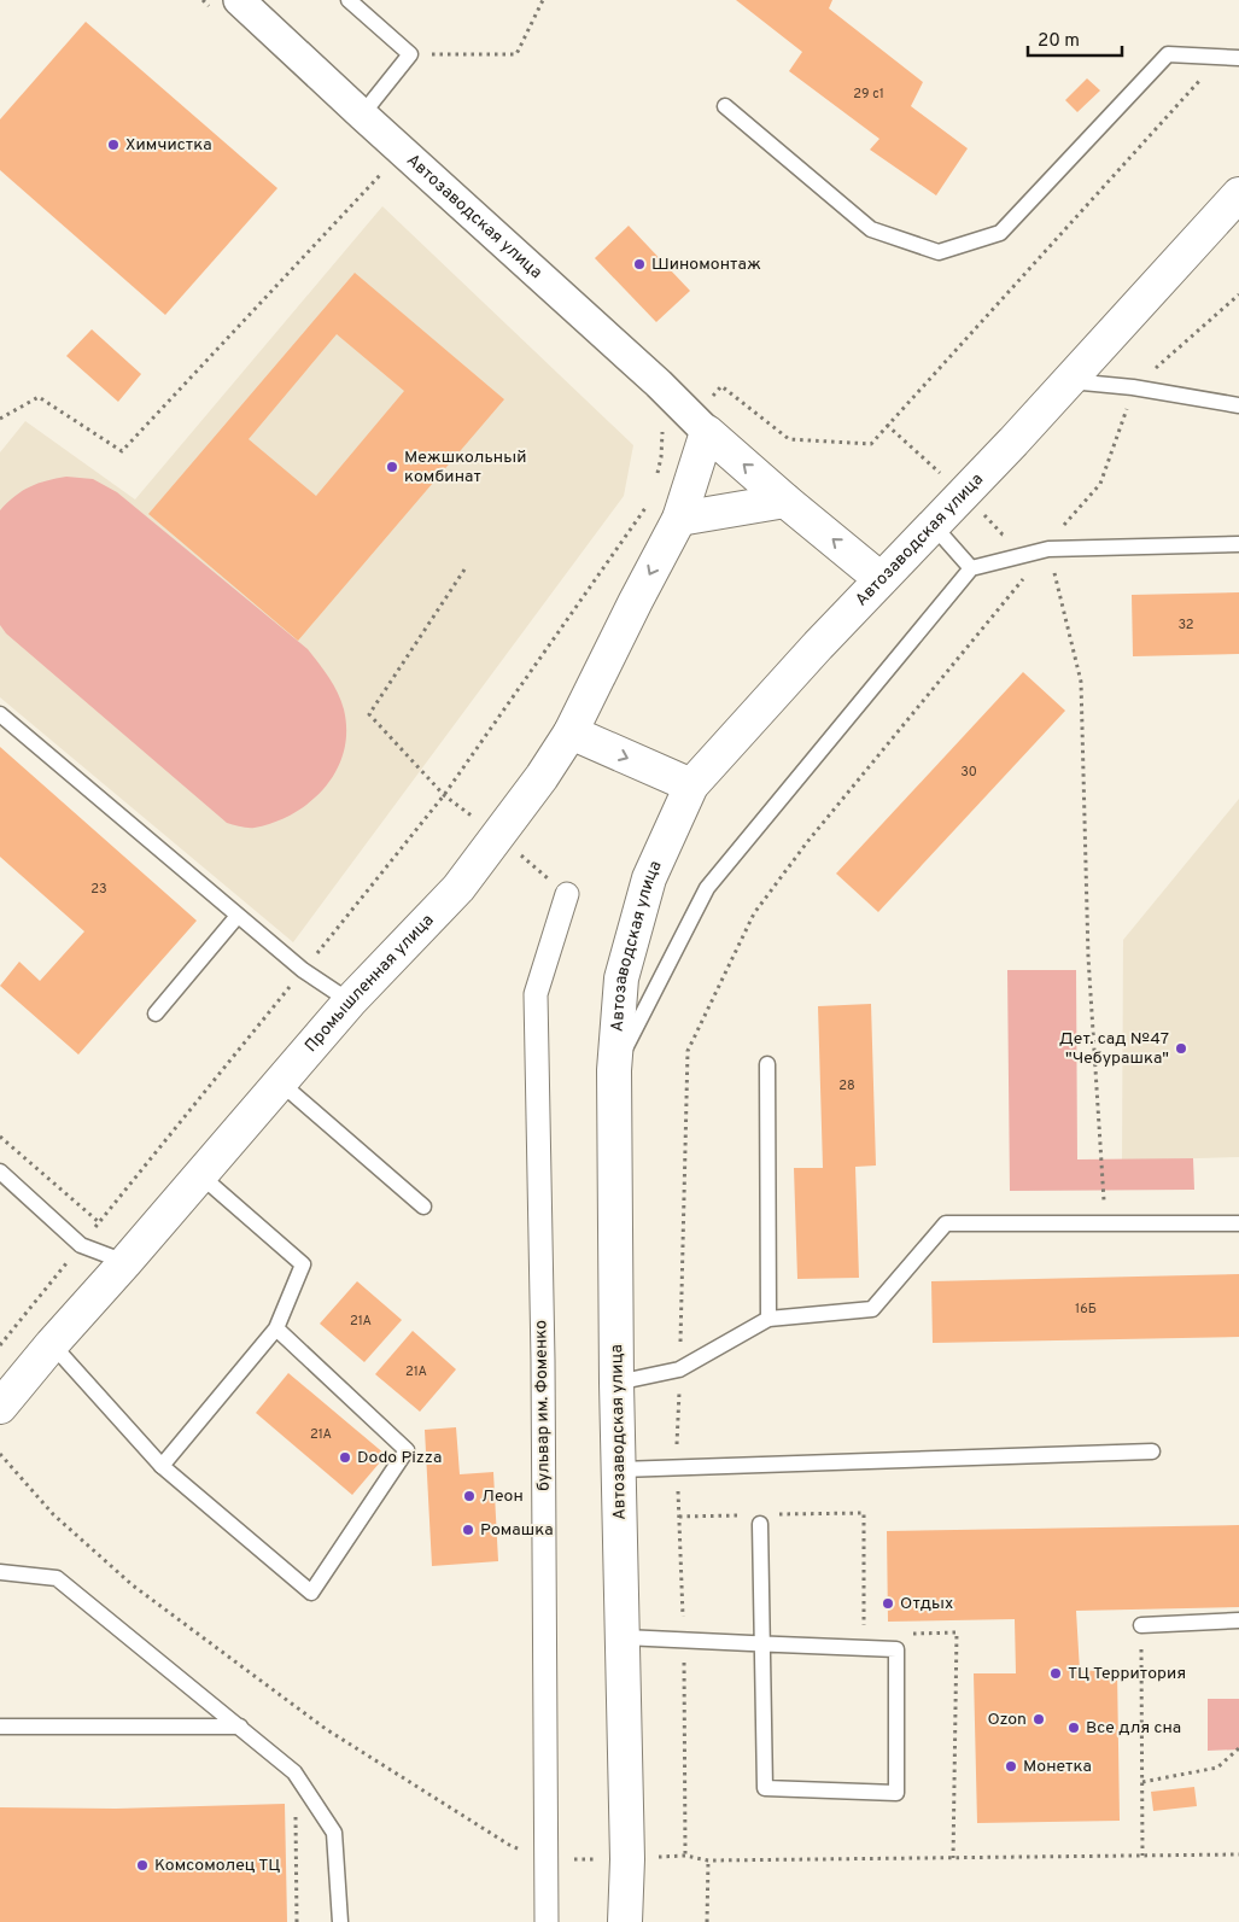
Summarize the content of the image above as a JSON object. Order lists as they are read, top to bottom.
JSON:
{
  "streets": {
    "street": ["Автозаводская улица", "Промышленная улица", "бульвар им. Фоменко"]
  },
  "crossings": [
    ["Автозаводская улица", "Промышленная улица"]
  ],
  "places": [
    "Химчистка",
    "Шиномонтаж",
    "Межшкольный комбинат",
    "Дет. сад №47 \"Чебурашка\"",
    "Dodo Pizza",
    "Леон",
    "Ромашка",
    "Отдых",
    "ТЦ Территория",
    "Ozon",
    "Все для сна",
    "Монетка",
    "Комсомолец ТЦ"
  ],
  "house_numbers": [
    "29 с1",
    "32",
    "30",
    "23",
    "28",
    "16Б",
    "21А",
    "21А",
    "21А"
  ],
  "scale_bar": "20 m"
}
